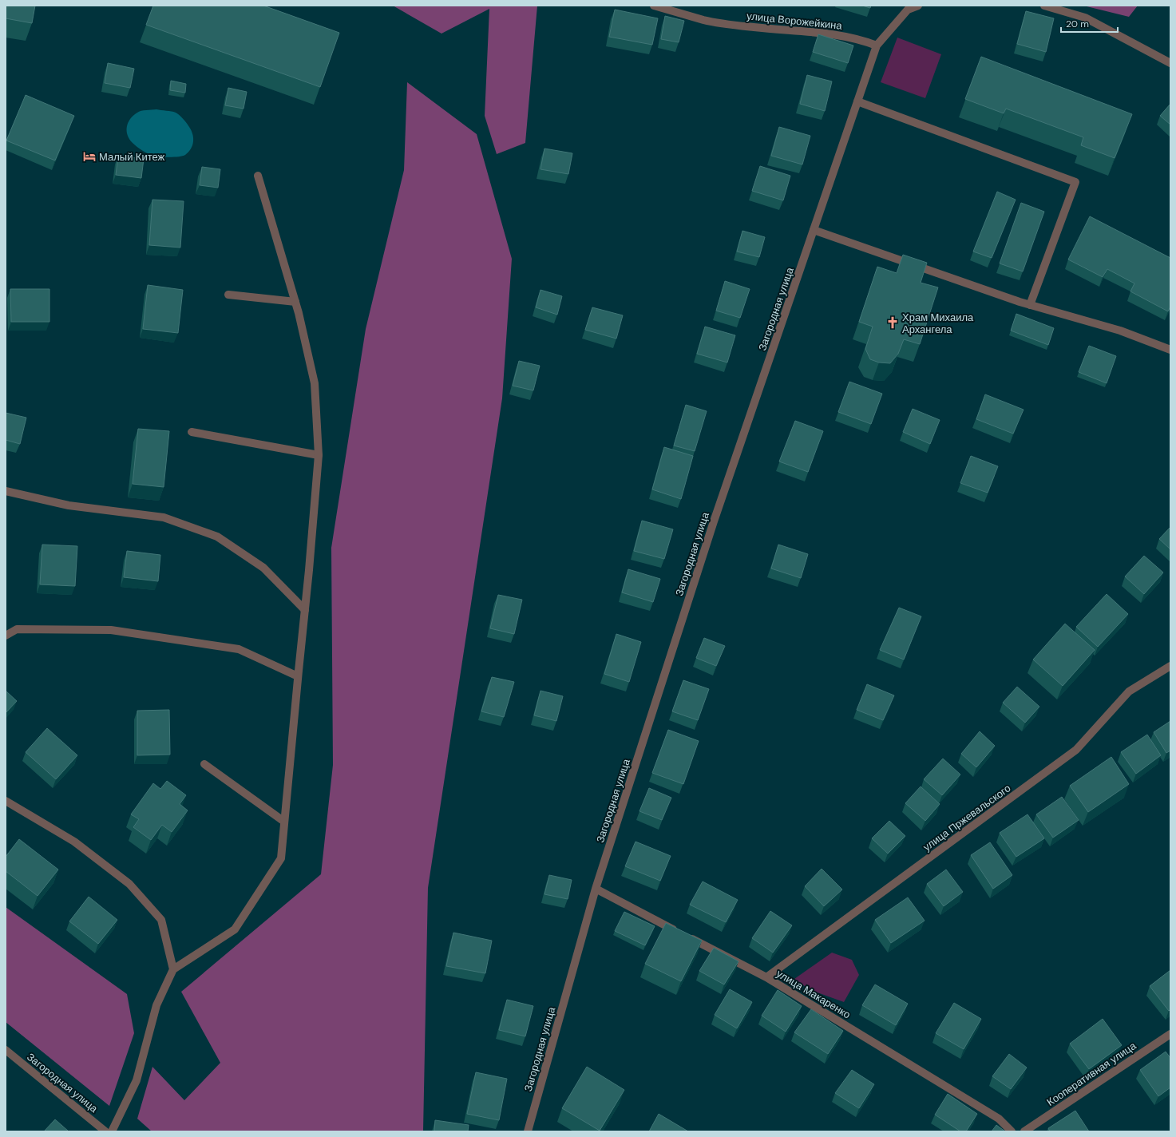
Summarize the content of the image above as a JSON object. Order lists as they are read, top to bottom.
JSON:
{
  "streets": {
    "street": [
      "улица Ворожейкина",
      "Загородная улица",
      "улица Пржевальского",
      "улица Макаренко",
      "Кооперативная улица"
    ]
  },
  "crossings": [
    ["улица Ворожейкина", "Загородная улица"],
    ["Загородная улица", "улица Макаренко"],
    ["улица Пржевальского", "улица Макаренко"]
  ],
  "places": {
    "hotel": ["Малый Китеж"],
    "church": ["Храм Михаила Архангела"]
  },
  "scale_bar": "20 m"
}
